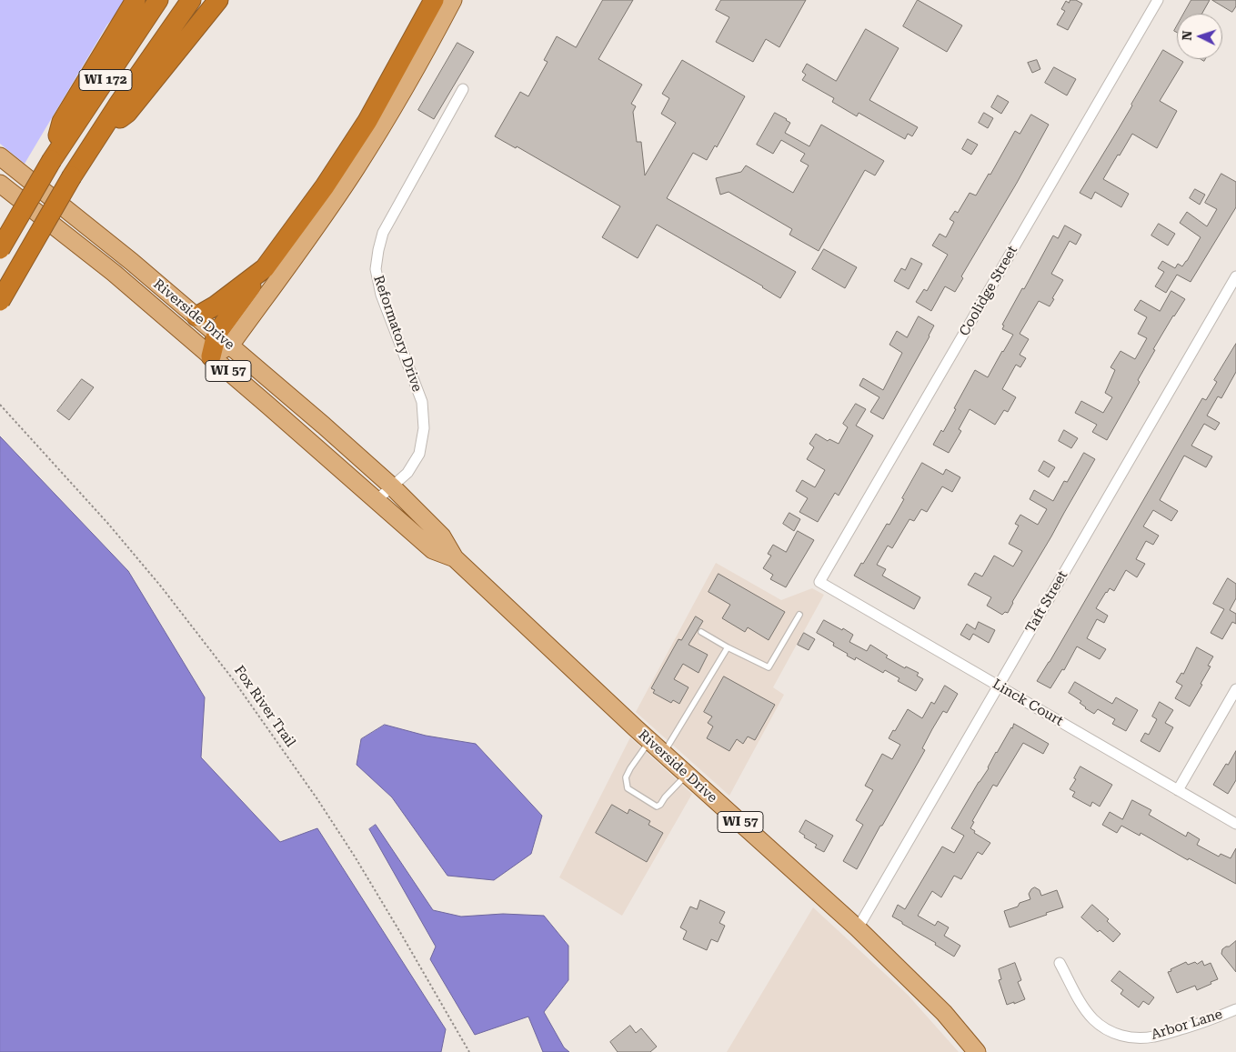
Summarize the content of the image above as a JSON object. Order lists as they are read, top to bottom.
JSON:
{
  "streets": {
    "highway": ["WI 172"],
    "main road": ["Riverside Drive", "WI 57"],
    "street": [
      "Coolidge Street",
      "Reformatory Drive",
      "Taft Street",
      "Linck Court",
      "Arbor Lane"
    ],
    "path": ["Fox River Trail"]
  },
  "crossings": [
    ["Coolidge Street", "Linck Court"],
    ["Riverside Drive", "Reformatory Drive"],
    ["Riverside Drive", "Taft Street"],
    ["Taft Street", "Linck Court"]
  ],
  "north": "left"
}
